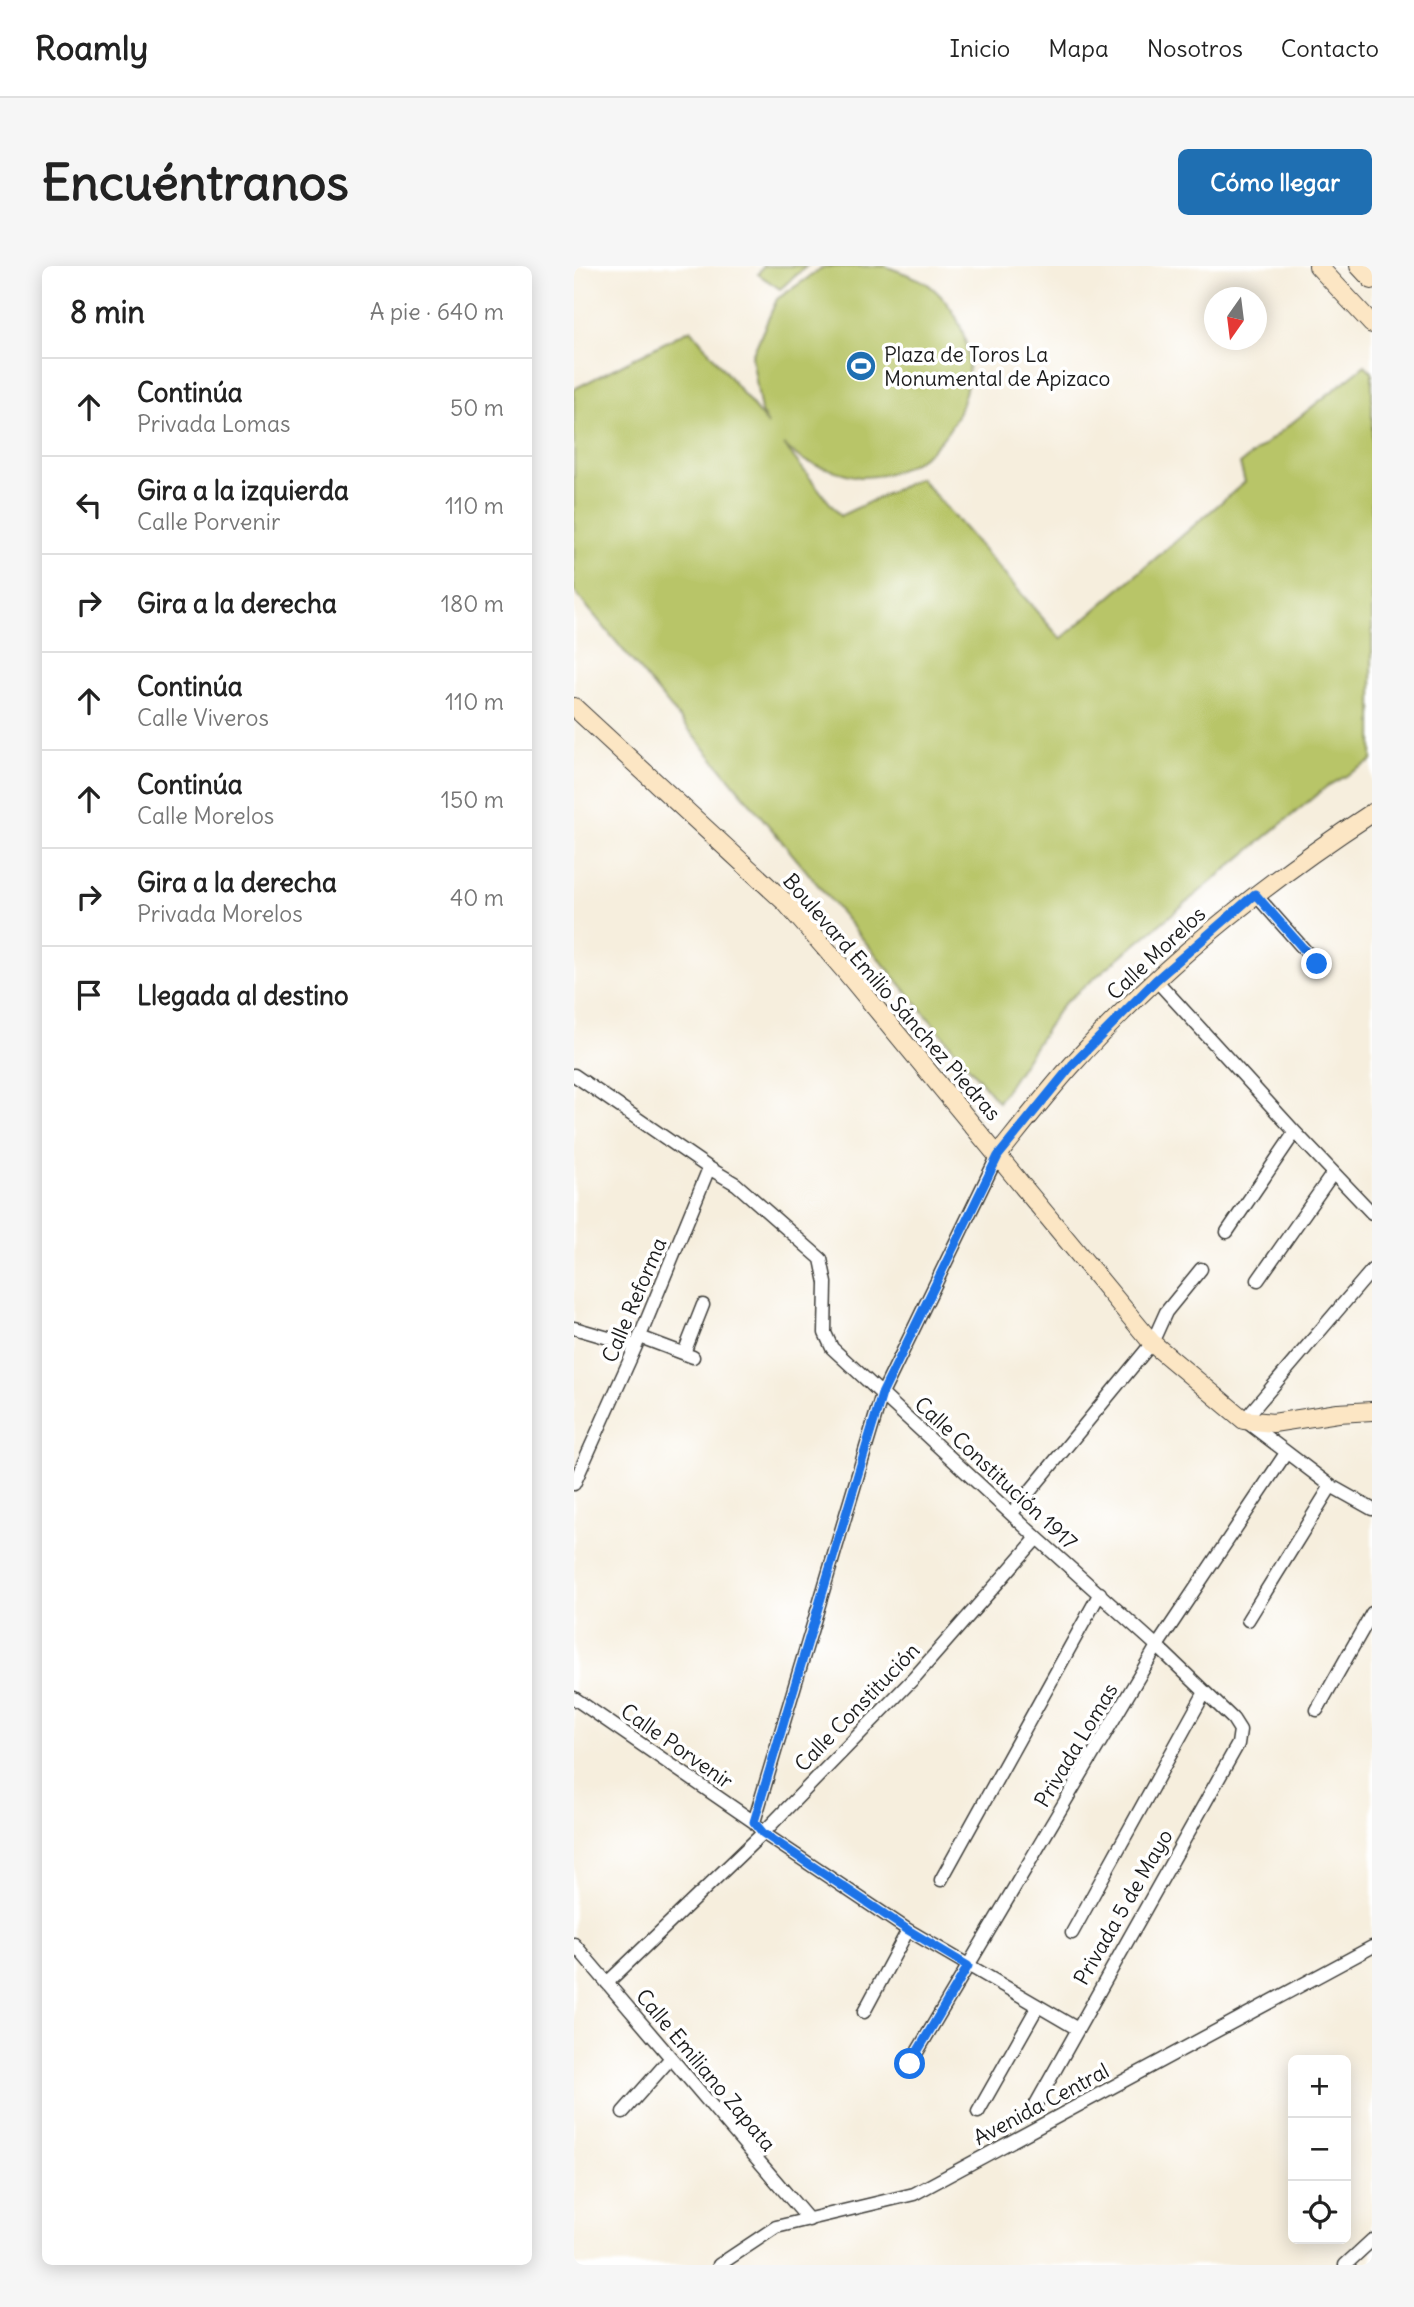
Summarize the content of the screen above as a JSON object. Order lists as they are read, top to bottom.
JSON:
{
  "streets": {
    "main road": ["Calle Morelos", "Boulevard Emilio Sánchez Piedras"],
    "street": [
      "Calle Reforma",
      "Calle Constitución 1917",
      "Calle Constitución",
      "Privada Lomas",
      "Calle Porvenir",
      "Privada 5 de Mayo",
      "Calle Emiliano Zapata",
      "Avenida Central"
    ]
  },
  "crossings": [
    ["Calle Morelos", "Boulevard Emilio Sánchez Piedras"],
    ["Calle Reforma", "Calle Constitución 1917"],
    ["Calle Constitución 1917", "Calle Constitución"],
    ["Calle Constitución 1917", "Privada Lomas"],
    ["Calle Constitución 1917", "Privada 5 de Mayo"],
    ["Calle Constitución", "Calle Porvenir"],
    ["Calle Constitución", "Calle Emiliano Zapata"],
    ["Privada Lomas", "Calle Porvenir"],
    ["Calle Porvenir", "Privada 5 de Mayo"],
    ["Calle Emiliano Zapata", "Avenida Central"]
  ],
  "places": {
    "sports": ["Plaza de Toros La Monumental de Apizaco"]
  },
  "north": "bottom",
  "page": {
    "header": "Roamly",
    "nav": [
      "Inicio",
      "Mapa",
      "Nosotros",
      "Contacto"
    ],
    "buttons": "Cómo llegar",
    "title": "Encuéntranos",
    "heading": ["8 min", "A pie · 640 m"],
    "list": [
      ["Continúa", "Privada Lomas", "50 m"],
      ["Gira a la izquierda", "Calle Porvenir", "110 m"],
      ["Gira a la derecha", "180 m"],
      ["Continúa", "Calle Viveros", "110 m"],
      ["Continúa", "Calle Morelos", "150 m"],
      ["Gira a la derecha", "Privada Morelos", "40 m"],
      "Llegada al destino"
    ],
    "map_buttons": ["+", "−"]
  }
}
